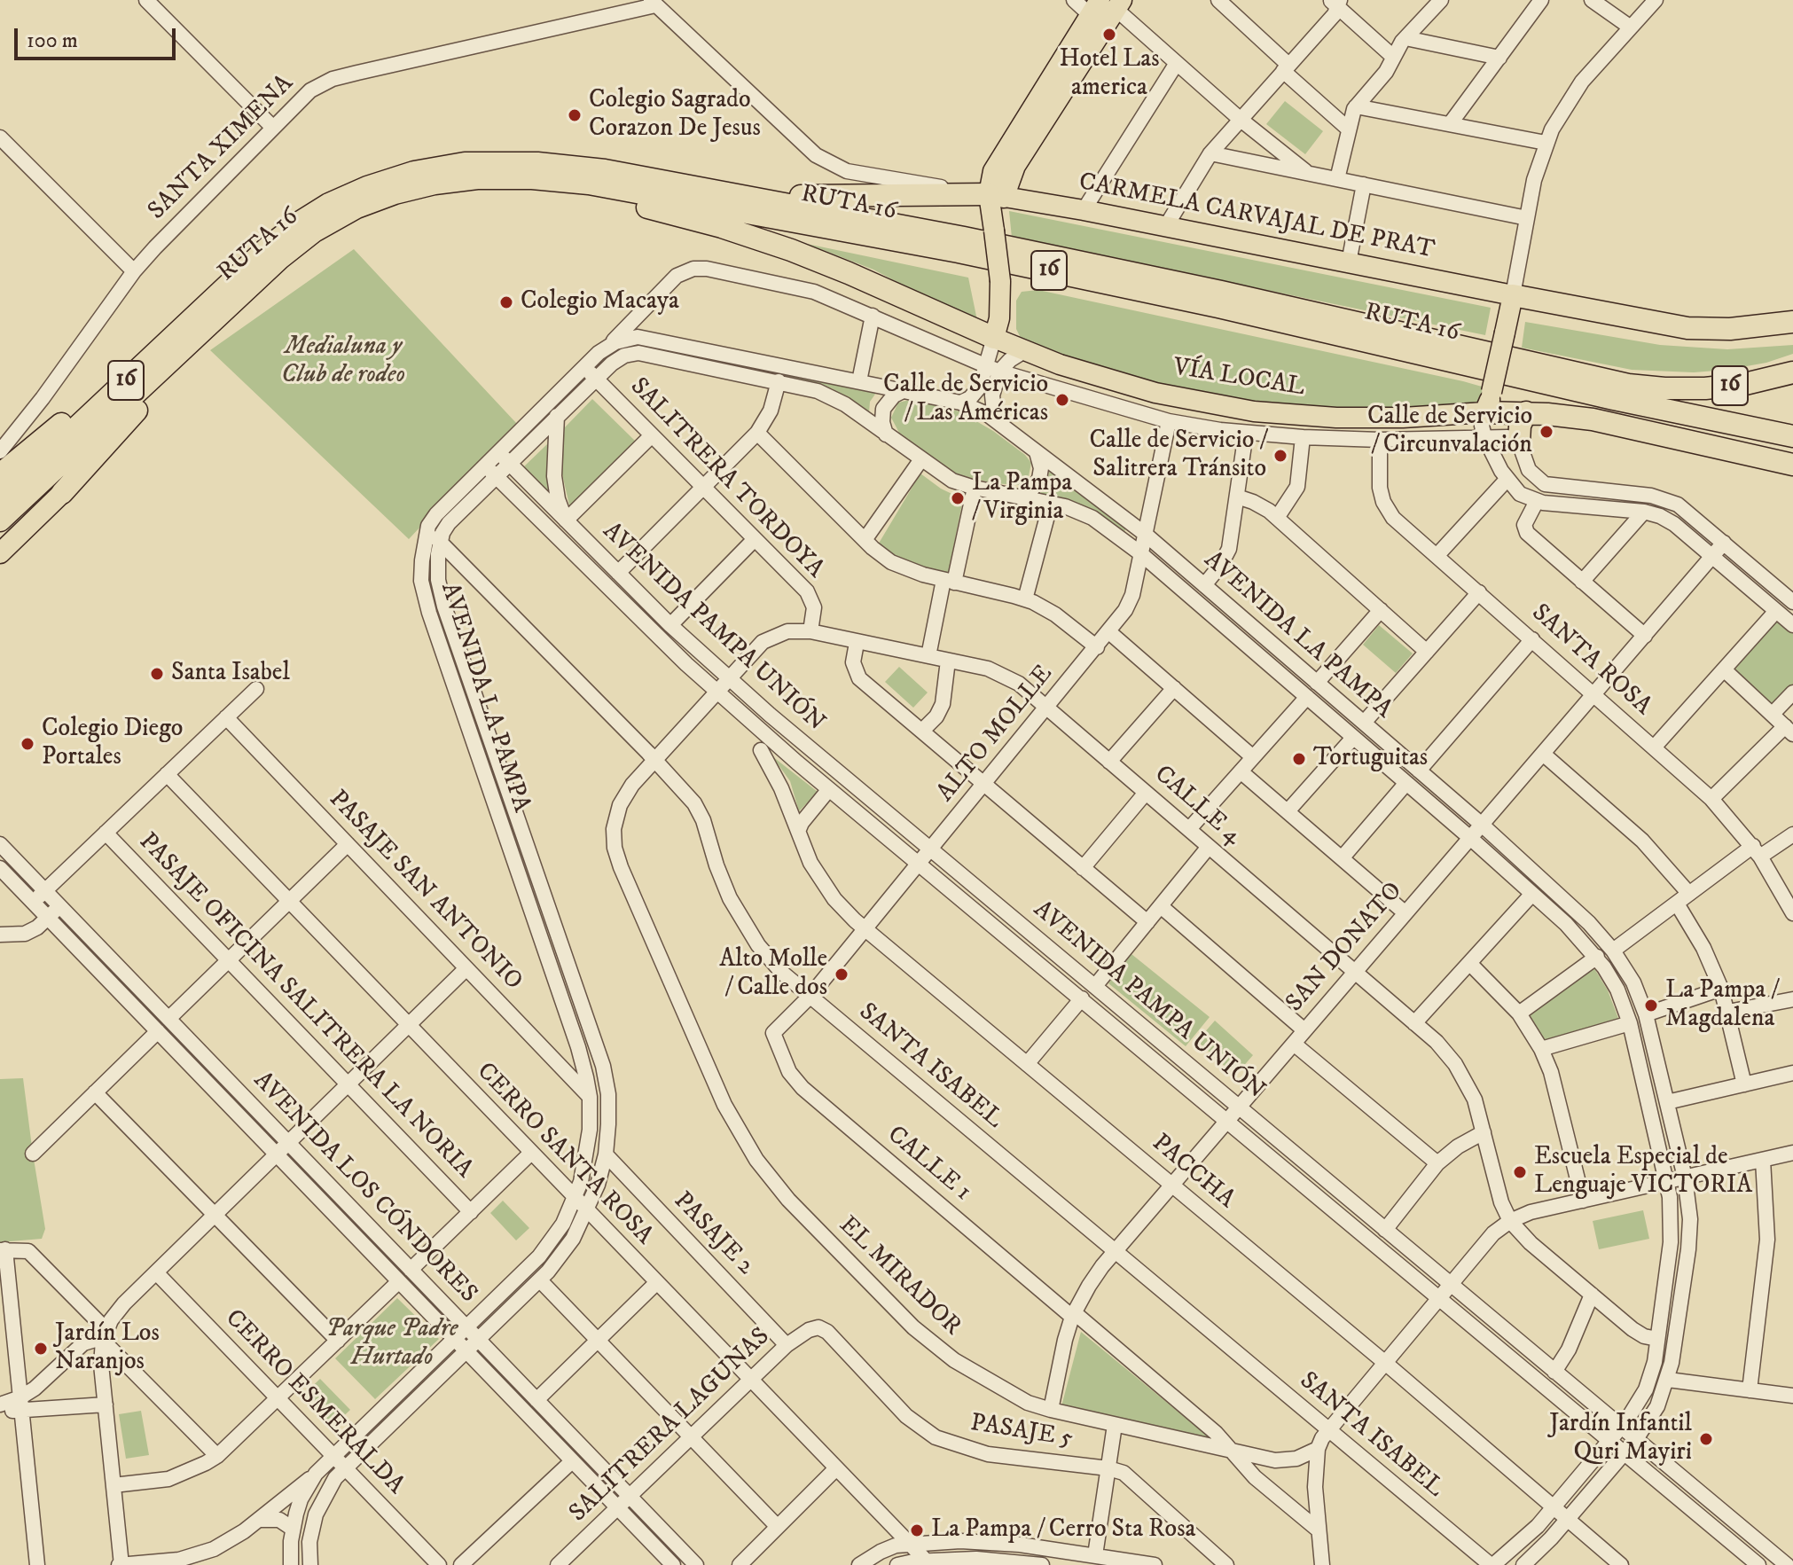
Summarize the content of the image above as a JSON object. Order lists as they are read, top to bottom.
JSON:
{
  "streets": {
    "highway": ["RUTA 16", "16"],
    "main road": ["CARMELA CARVAJAL DE PRAT", "VÍA LOCAL"],
    "street": [
      "SANTA XIMENA",
      "SALITRERA TORDOYA",
      "AVENIDA PAMPA UNIÓN",
      "AVENIDA LA PAMPA",
      "SANTA ROSA",
      "ALTO MOLLE",
      "CALLE 4",
      "PASAJE SAN ANTONIO",
      "SAN DONATO",
      "PASAJE OFICINA SALITRERA LA NORIA",
      "SANTA ISABEL",
      "CERRO SANTA ROSA",
      "CALLE 1",
      "PACCHA",
      "AVENIDA LOS CÓNDORES",
      "PASAJE 2",
      "EL MIRADOR",
      "CERRO ESMERALDA",
      "SALITRERA LAGUNAS",
      "PASAJE 5"
    ]
  },
  "crossings": [
    ["SALITRERA TORDOYA", "AVENIDA LA PAMPA"],
    ["SALITRERA TORDOYA", "CALLE 4"],
    ["AVENIDA PAMPA UNIÓN", "AVENIDA LA PAMPA"],
    ["AVENIDA PAMPA UNIÓN", "ALTO MOLLE"],
    ["AVENIDA PAMPA UNIÓN", "CALLE 4"],
    ["AVENIDA PAMPA UNIÓN", "SAN DONATO"],
    ["AVENIDA PAMPA UNIÓN", "EL MIRADOR"],
    ["AVENIDA LA PAMPA", "ALTO MOLLE"],
    ["AVENIDA LA PAMPA", "PASAJE SAN ANTONIO"],
    ["AVENIDA LA PAMPA", "SAN DONATO"],
    ["AVENIDA LA PAMPA", "SANTA ISABEL"],
    ["AVENIDA LA PAMPA", "CERRO SANTA ROSA"],
    ["AVENIDA LA PAMPA", "PACCHA"],
    ["AVENIDA LA PAMPA", "AVENIDA LOS CÓNDORES"],
    ["AVENIDA LA PAMPA", "PASAJE 2"],
    ["AVENIDA LA PAMPA", "CERRO ESMERALDA"],
    ["SANTA ROSA", "SAN DONATO"],
    ["ALTO MOLLE", "CALLE 4"],
    ["ALTO MOLLE", "SANTA ISABEL"],
    ["ALTO MOLLE", "CALLE 1"],
    ["ALTO MOLLE", "PACCHA"],
    ["CALLE 4", "SAN DONATO"],
    ["CALLE 4", "EL MIRADOR"],
    ["SAN DONATO", "SANTA ISABEL"],
    ["SAN DONATO", "CALLE 1"],
    ["SAN DONATO", "PACCHA"],
    ["SAN DONATO", "EL MIRADOR"],
    ["SANTA ISABEL", "EL MIRADOR"],
    ["CERRO SANTA ROSA", "SALITRERA LAGUNAS"],
    ["CALLE 1", "EL MIRADOR"],
    ["AVENIDA LOS CÓNDORES", "SALITRERA LAGUNAS"],
    ["PASAJE 2", "SALITRERA LAGUNAS"],
    ["SALITRERA LAGUNAS", "PASAJE 5"]
  ],
  "parks": ["Medialuna y Club de rodeo", "Parque Padre Hurtado"],
  "places": [
    "Hotel Las america",
    "Colegio Sagrado Corazon De Jesus",
    "Colegio Macaya",
    "Calle de Servicio / Las Américas",
    "Calle de Servicio / Circunvalación",
    "Calle de Servicio / Salitrera Tránsito",
    "La Pampa / Virginia",
    "Santa Isabel",
    "Colegio Diego Portales",
    "Tortuguitas",
    "Alto Molle / Calle dos",
    "La Pampa / Magdalena",
    "Escuela Especial de Lenguaje VICTORIA",
    "Jardín Los Naranjos",
    "Jardín Infantil Quri Mayiri",
    "La Pampa / Cerro Sta Rosa"
  ],
  "scale_bar": "100 m"
}
